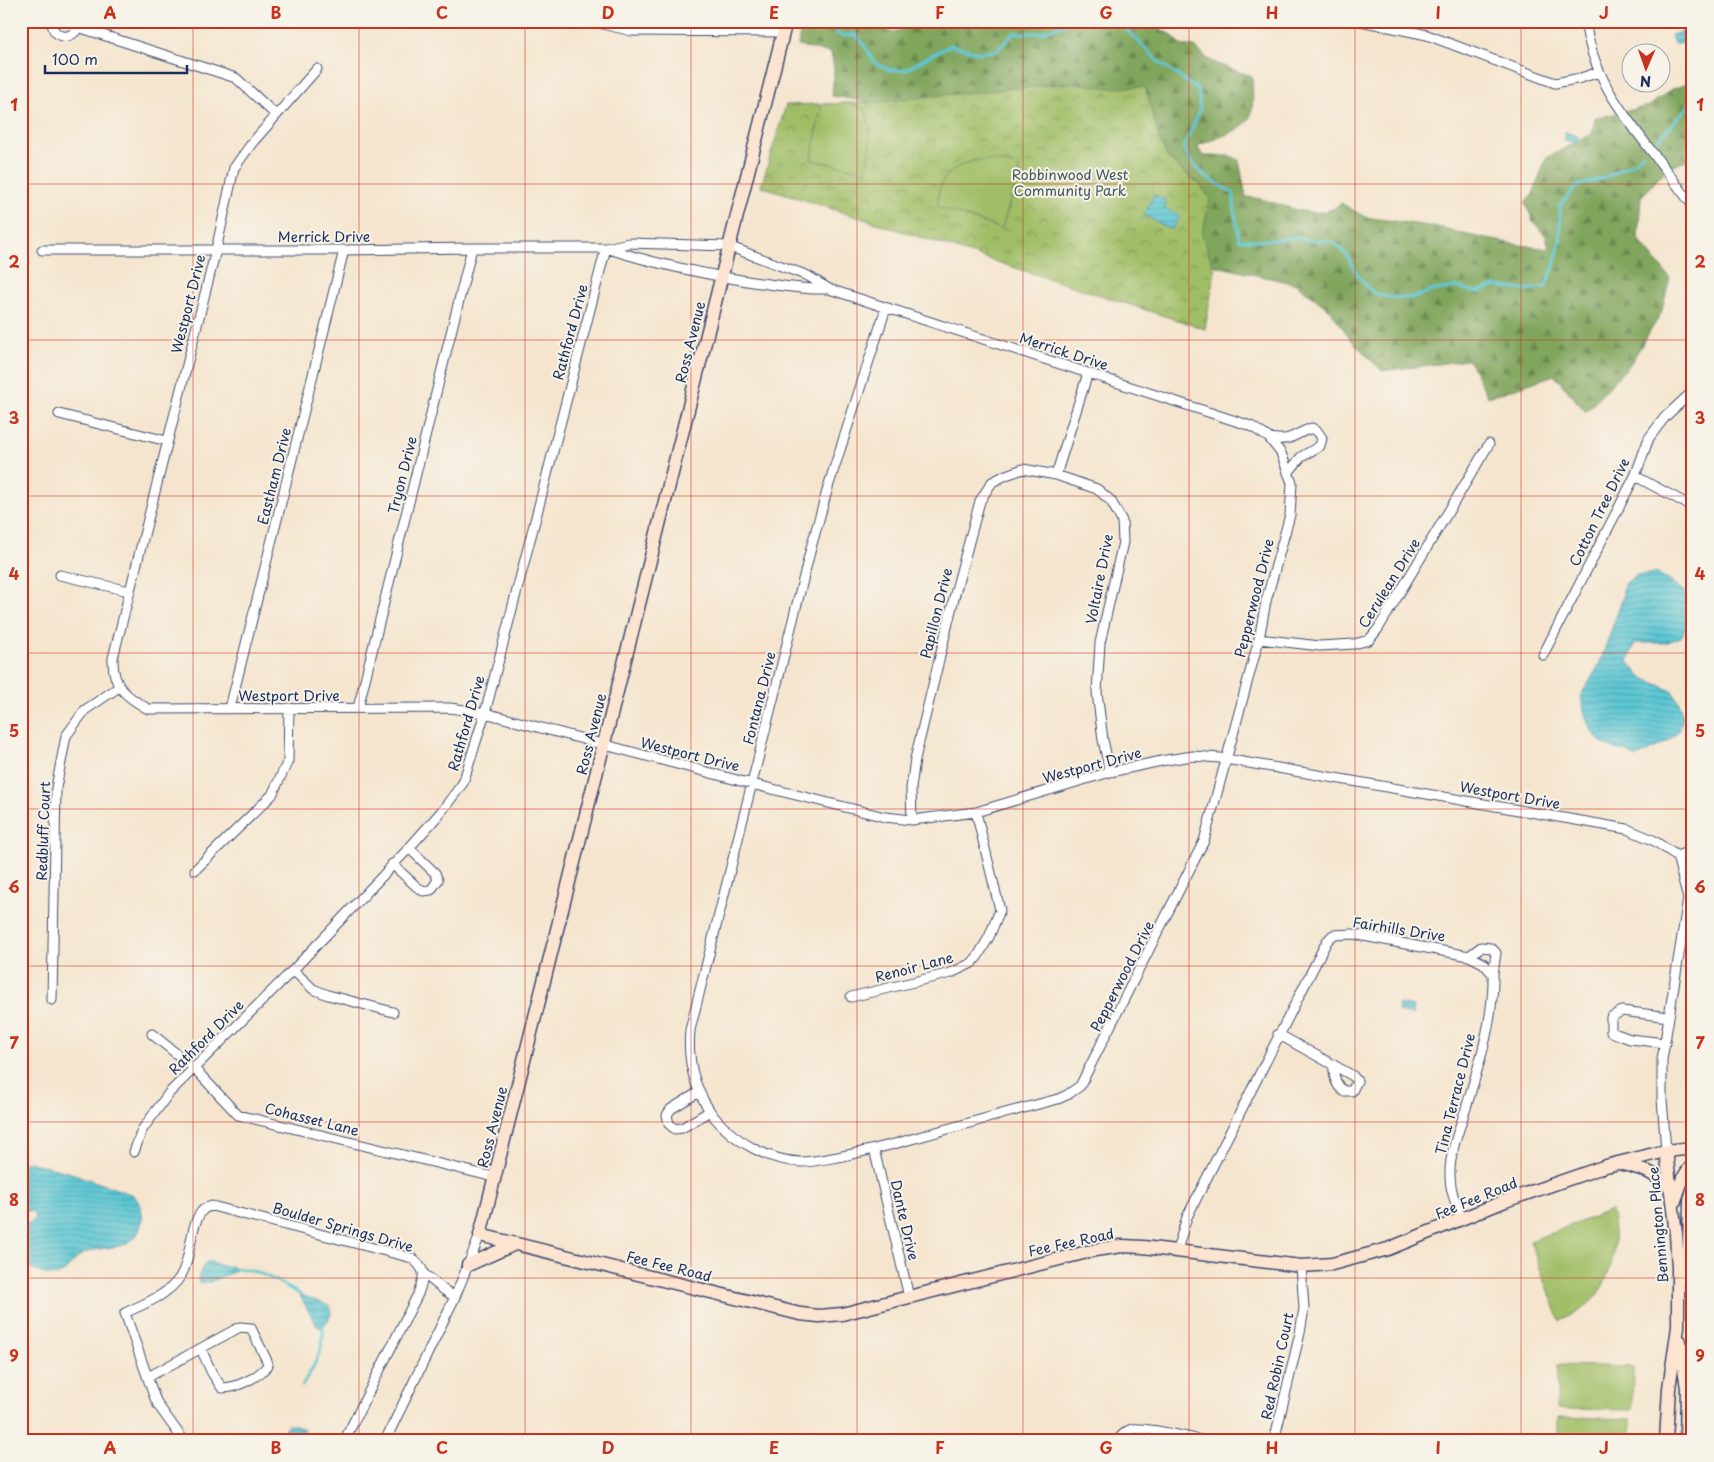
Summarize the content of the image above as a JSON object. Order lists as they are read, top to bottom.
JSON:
{
  "streets": {
    "street": [
      "Merrick Drive",
      "Westport Drive",
      "Rathford Drive",
      "Ross Avenue",
      "Tryon Drive",
      "Eastham Drive",
      "Cotton Tree Drive",
      "Voltaire Drive",
      "Cerulean Drive",
      "Pepperwood Drive",
      "Papillon Drive",
      "Fontana Drive",
      "Redbluff Court",
      "Fairhills Drive",
      "Renoir Lane",
      "Tina Terrace Drive",
      "Cohasset Lane",
      "Fee Fee Road",
      "Dante Drive",
      "Bennington Place",
      "Boulder Springs Drive",
      "Red Robin Court"
    ]
  },
  "crossings": [
    ["Merrick Drive", "Westport Drive"],
    ["Merrick Drive", "Rathford Drive"],
    ["Merrick Drive", "Ross Avenue"],
    ["Merrick Drive", "Tryon Drive"],
    ["Merrick Drive", "Eastham Drive"],
    ["Merrick Drive", "Pepperwood Drive"],
    ["Merrick Drive", "Fontana Drive"],
    ["Westport Drive", "Rathford Drive"],
    ["Westport Drive", "Ross Avenue"],
    ["Westport Drive", "Tryon Drive"],
    ["Westport Drive", "Eastham Drive"],
    ["Westport Drive", "Voltaire Drive"],
    ["Westport Drive", "Pepperwood Drive"],
    ["Westport Drive", "Papillon Drive"],
    ["Westport Drive", "Fontana Drive"],
    ["Westport Drive", "Redbluff Court"],
    ["Westport Drive", "Renoir Lane"],
    ["Rathford Drive", "Cohasset Lane"],
    ["Ross Avenue", "Cohasset Lane"],
    ["Ross Avenue", "Fee Fee Road"],
    ["Voltaire Drive", "Papillon Drive"],
    ["Cerulean Drive", "Pepperwood Drive"],
    ["Pepperwood Drive", "Fontana Drive"],
    ["Pepperwood Drive", "Dante Drive"],
    ["Fairhills Drive", "Tina Terrace Drive"],
    ["Fairhills Drive", "Fee Fee Road"],
    ["Tina Terrace Drive", "Fee Fee Road"],
    ["Fee Fee Road", "Dante Drive"],
    ["Fee Fee Road", "Bennington Place"],
    ["Fee Fee Road", "Red Robin Court"]
  ],
  "parks": ["Robbinwood West Community Park"],
  "scale_bar": "100 m",
  "north": "bottom",
  "grid": {
    "columns": [
      "A",
      "B",
      "C",
      "D",
      "E",
      "F",
      "G",
      "H",
      "I",
      "J"
    ],
    "rows": [
      "1",
      "2",
      "3",
      "4",
      "5",
      "6",
      "7",
      "8",
      "9"
    ]
  }
}
